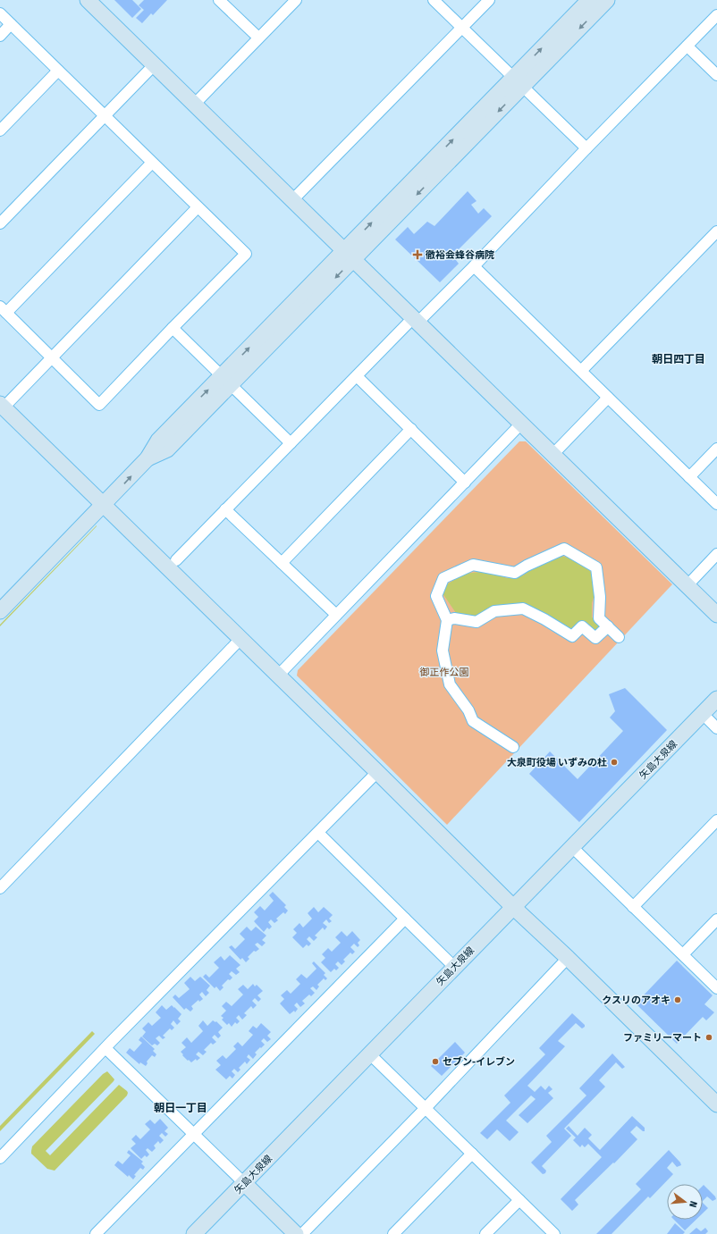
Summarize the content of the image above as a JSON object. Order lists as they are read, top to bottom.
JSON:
{
  "streets": {
    "street": ["矢島大泉線"]
  },
  "districts": ["朝日四丁目", "朝日一丁目"],
  "parks": ["御正作公園"],
  "places": {
    "health": ["徹裕会蜂谷病院"],
    "other": [
      "大泉町役場 いずみの杜",
      "クスリのアオキ",
      "ファミリーマート",
      "セブン-イレブン"
    ]
  },
  "north": "right"
}
